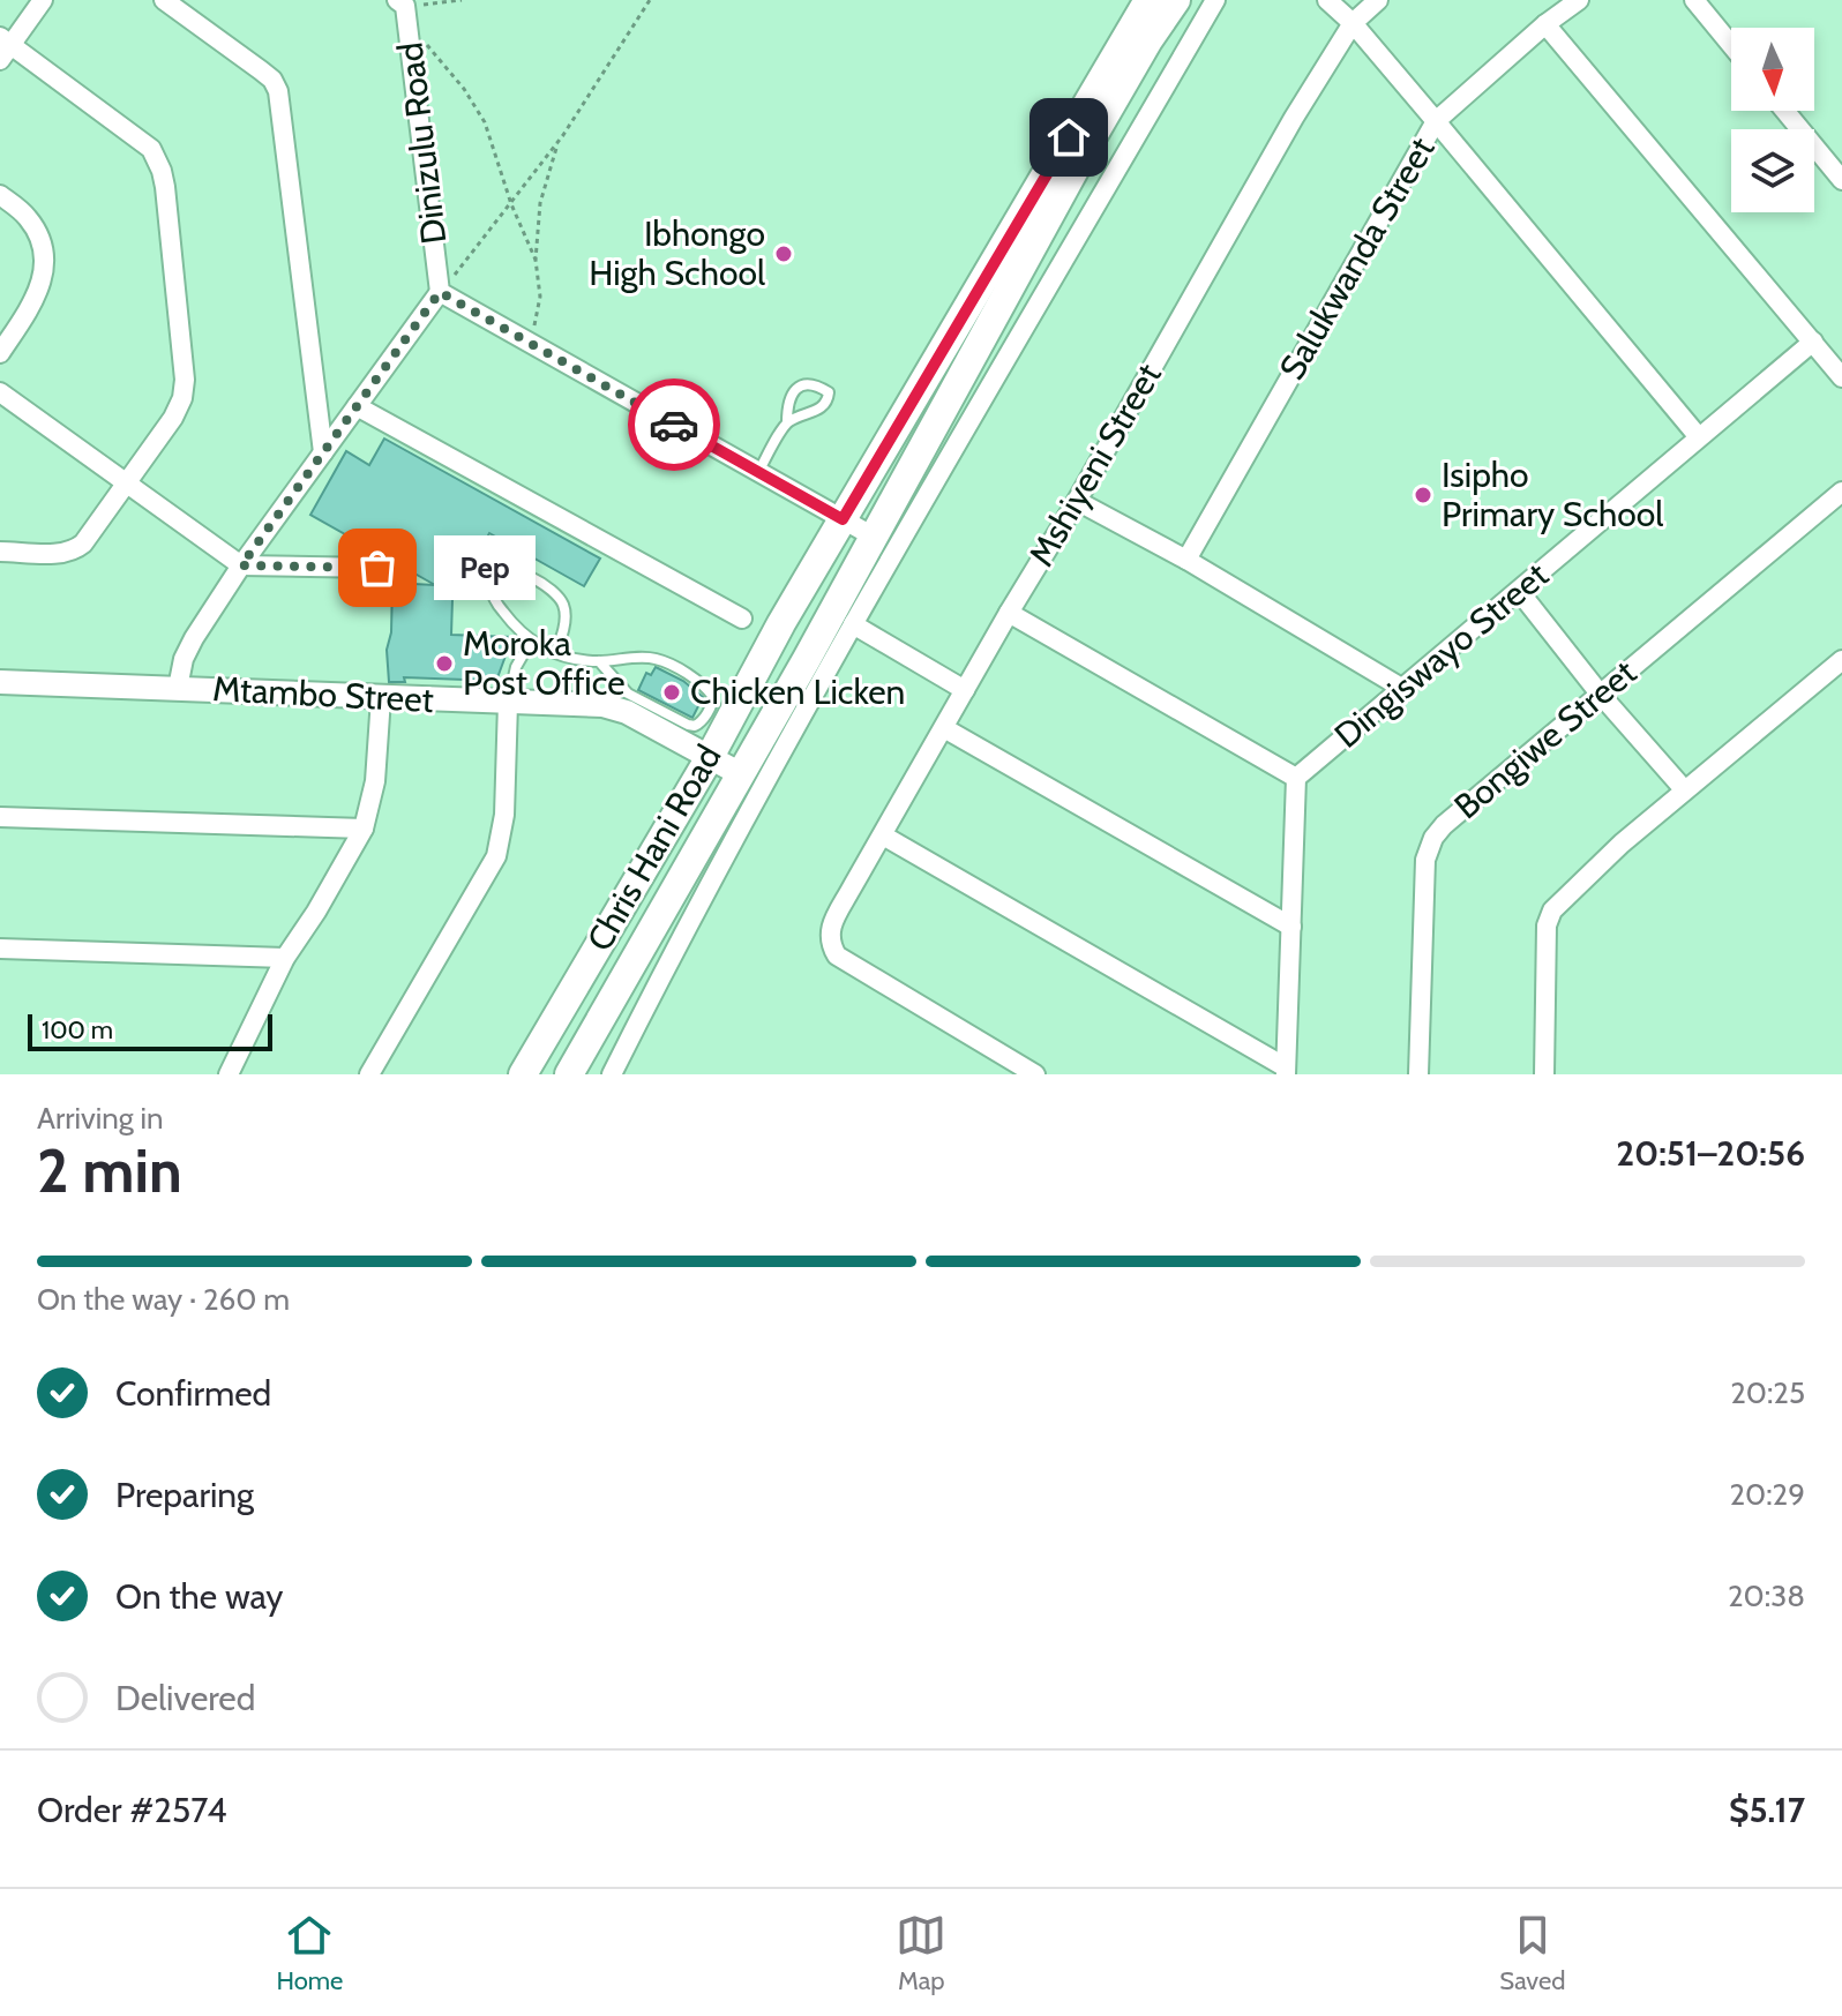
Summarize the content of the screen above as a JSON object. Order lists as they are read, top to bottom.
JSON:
{
  "streets": {
    "main road": ["Chris Hani Road"],
    "street": [
      "Dinizulu Road",
      "Salukwanda Street",
      "Mshiyeni Street",
      "Dingiswayo Street",
      "Mtambo Street",
      "Bongiwe Street"
    ]
  },
  "crossings": [
    ["Dinizulu Road", "Chris Hani Road"],
    ["Mtambo Street", "Chris Hani Road"]
  ],
  "places": [
    "Ibhongo High School",
    "Isipho Primary School",
    "Pep",
    "Moroka Post Office",
    "Chicken Licken"
  ],
  "scale_bar": "100 m",
  "north": "bottom",
  "page": {
    "bubble": "Pep",
    "scale": "100 m",
    "heading": ["2 min", "Arriving in", "20:51–20:56"],
    "panel": ["Order #2574", "$5.17"],
    "bar": "On the way · 260 m",
    "list": [
      ["Confirmed", "20:25"],
      ["Preparing", "20:29"],
      ["On the way", "20:38"],
      "Delivered"
    ],
    "tabs": ["Home", "Map", "Saved"]
  }
}
